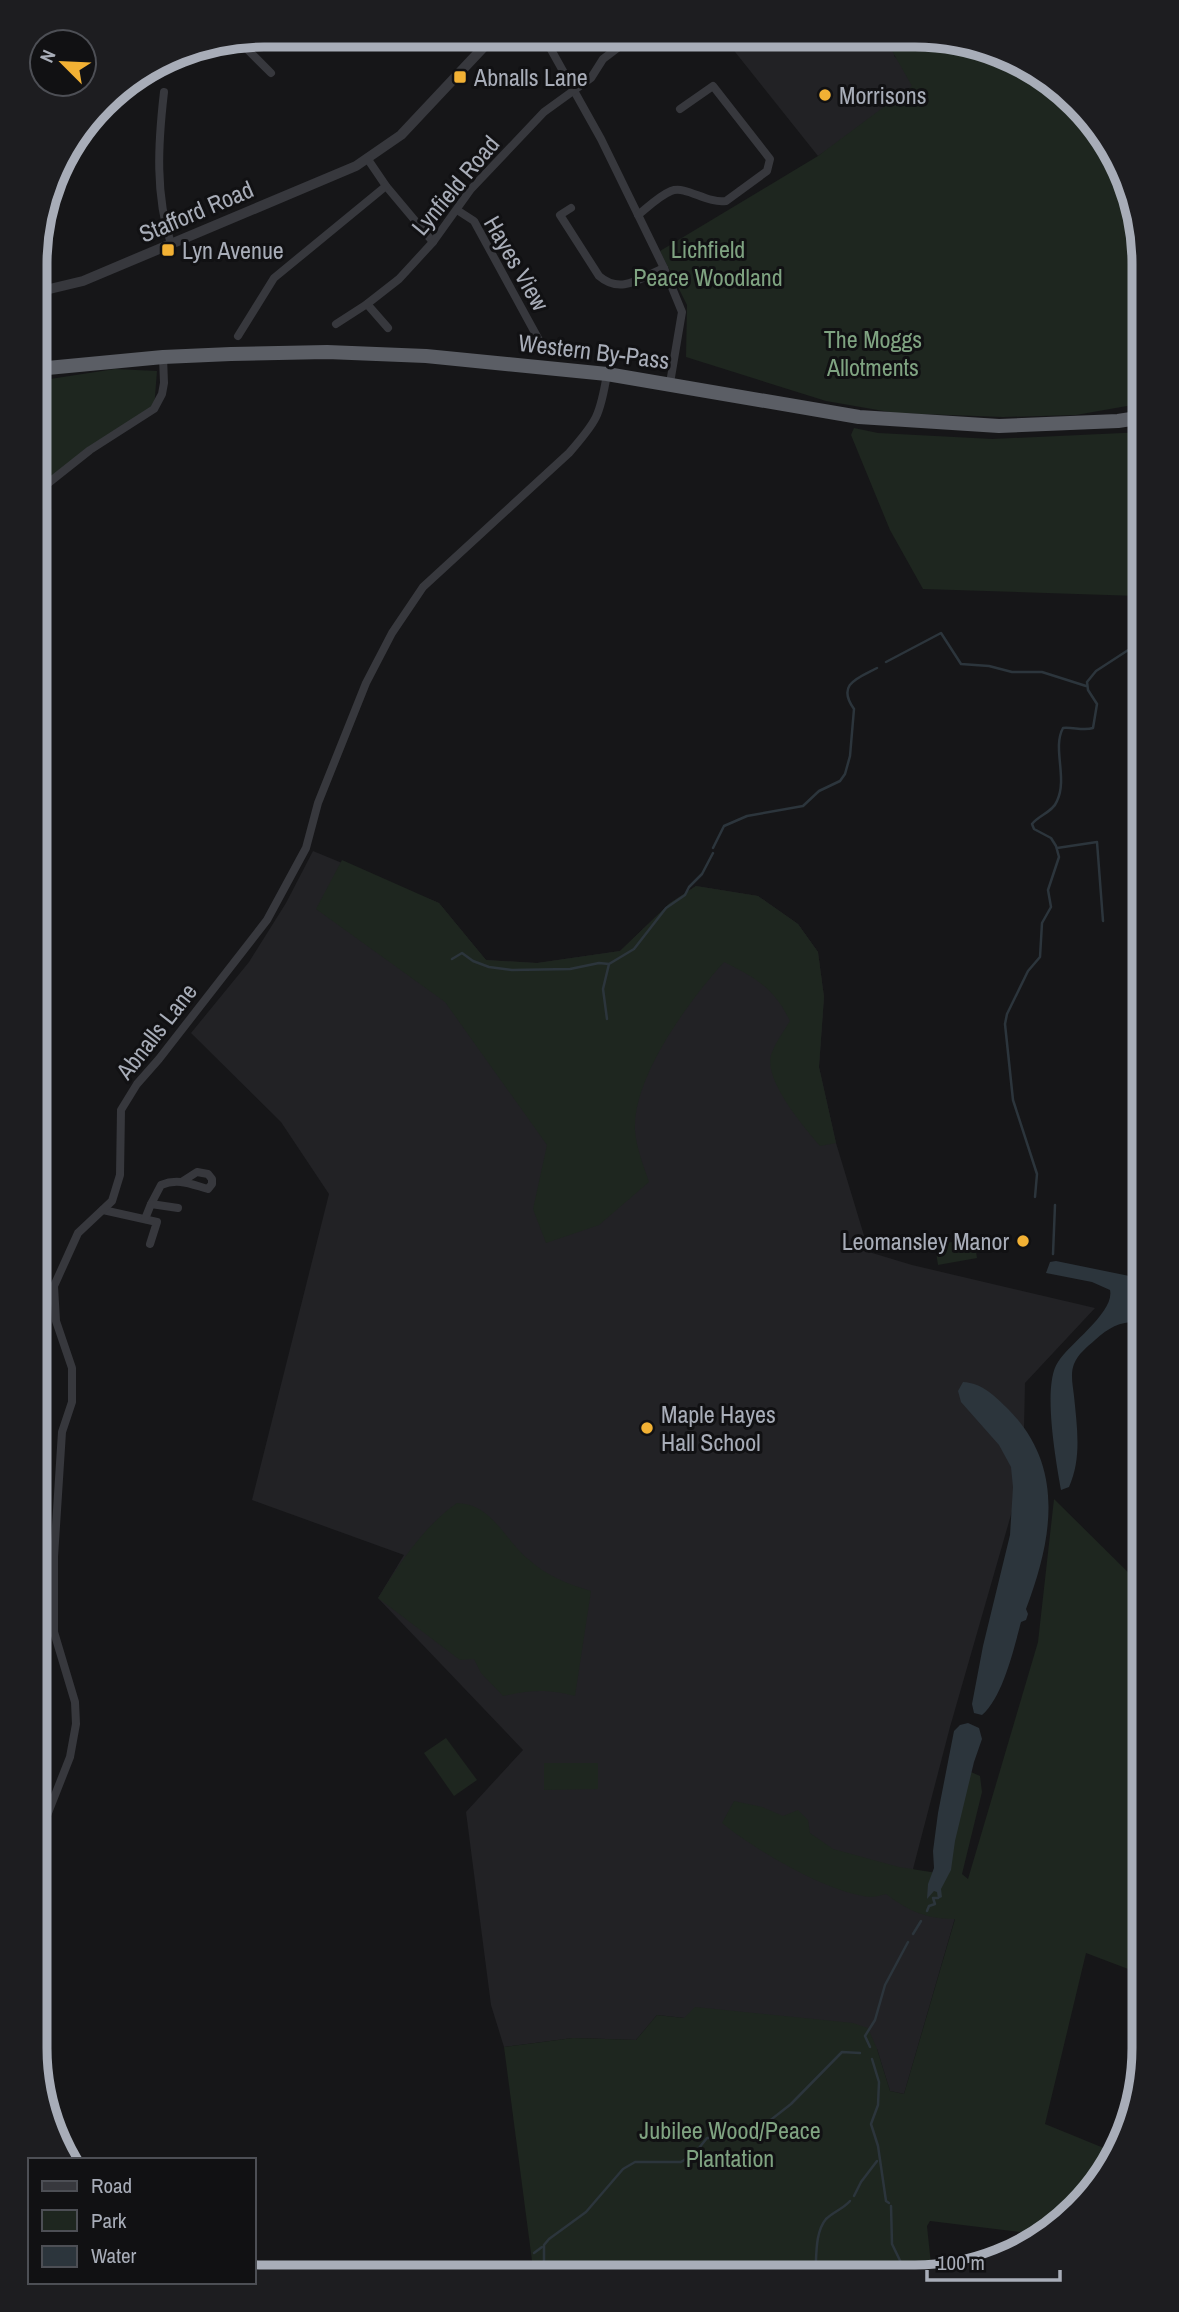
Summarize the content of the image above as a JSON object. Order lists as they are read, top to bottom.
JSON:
{
  "streets": {
    "highway": ["Western By-Pass"],
    "street": [
      "Lynfield Road",
      "Stafford Road",
      "Hayes View",
      "Abnalls Lane"
    ]
  },
  "crossings": [
    ["Lynfield Road", "Hayes View"],
    ["Western By-Pass", "Abnalls Lane"]
  ],
  "parks": ["Lichfield Peace Woodland", "The Moggs Allotments", "Jubilee Wood/Peace Plantation"],
  "places": {
    "transit": ["Abnalls Lane", "Lyn Avenue"],
    "other": ["Morrisons", "Leomansley Manor", "Maple Hayes Hall School"]
  },
  "legend": ["Road", "Park", "Water"],
  "scale_bar": "100 m",
  "north": "top left"
}
